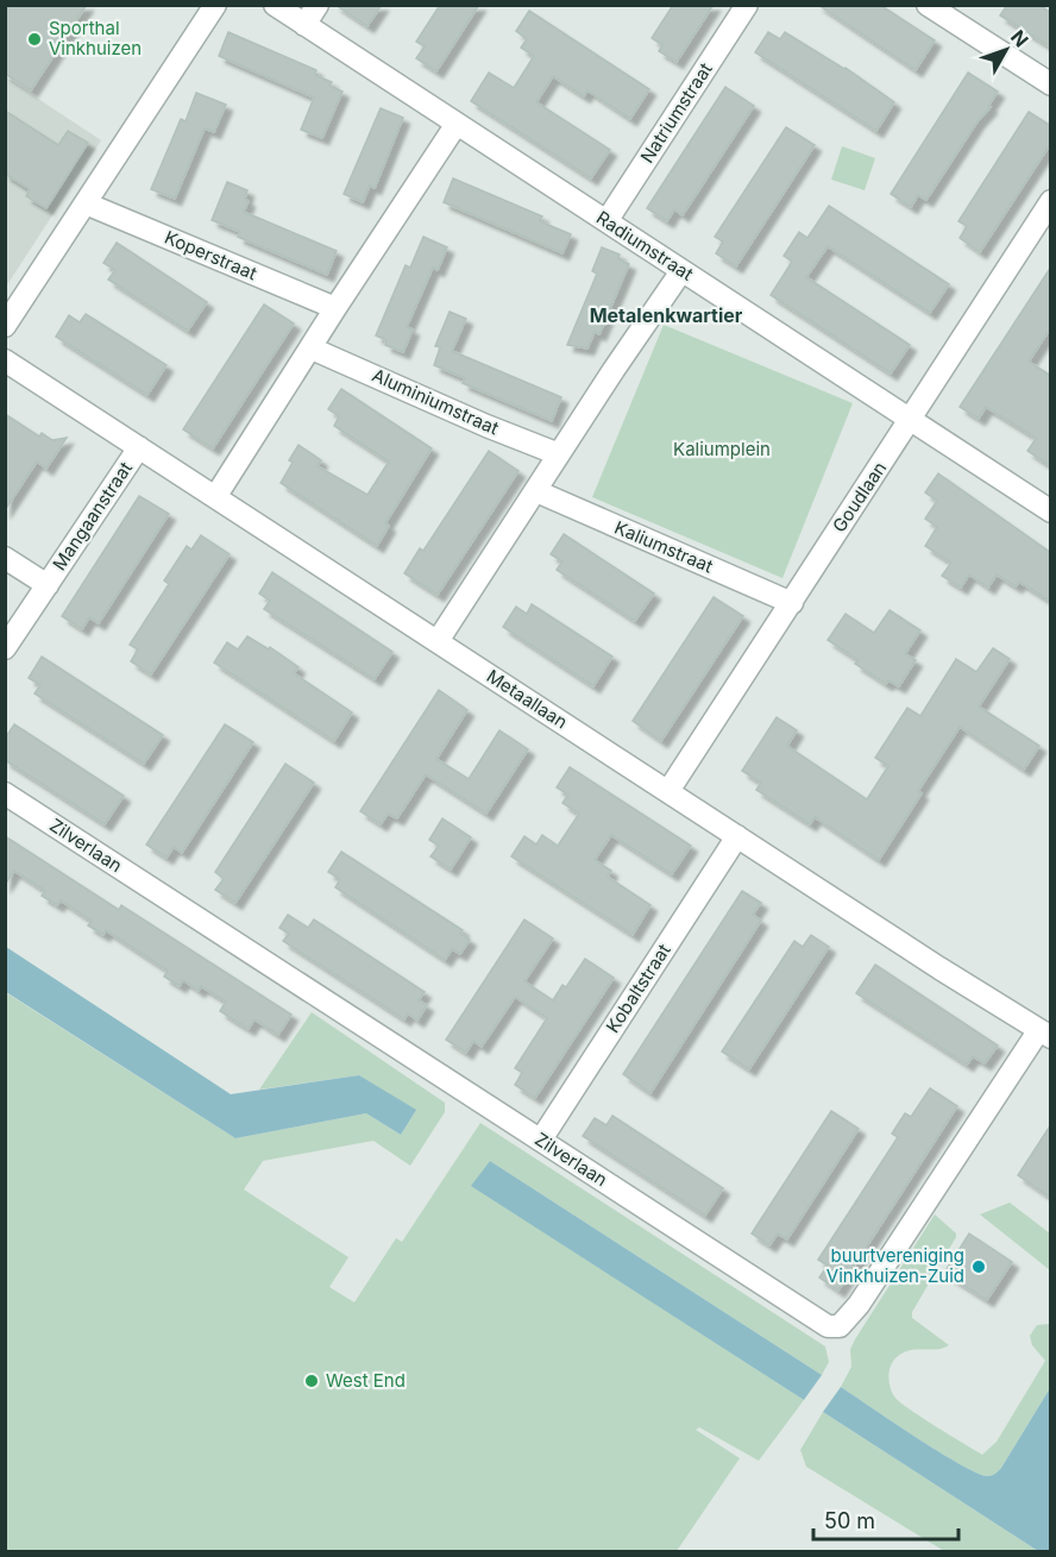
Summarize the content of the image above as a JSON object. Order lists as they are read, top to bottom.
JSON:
{
  "streets": {
    "street": [
      "Natriumstraat",
      "Radiumstraat",
      "Koperstraat",
      "Aluminiumstraat",
      "Goudlaan",
      "Mangaanstraat",
      "Kaliumstraat",
      "Metaallaan",
      "Zilverlaan",
      "Kobaltstraat"
    ]
  },
  "crossings": [
    ["Natriumstraat", "Radiumstraat"],
    ["Radiumstraat", "Goudlaan"],
    ["Goudlaan", "Kaliumstraat"],
    ["Goudlaan", "Metaallaan"],
    ["Mangaanstraat", "Metaallaan"],
    ["Metaallaan", "Zilverlaan"],
    ["Metaallaan", "Kobaltstraat"],
    ["Zilverlaan", "Kobaltstraat"]
  ],
  "districts": ["Metalenkwartier"],
  "parks": ["Kaliumplein"],
  "places": ["Sporthal Vinkhuizen", "buurtvereniging Vinkhuizen-Zuid", "West End"],
  "scale_bar": "50 m",
  "north": "top right"
}
